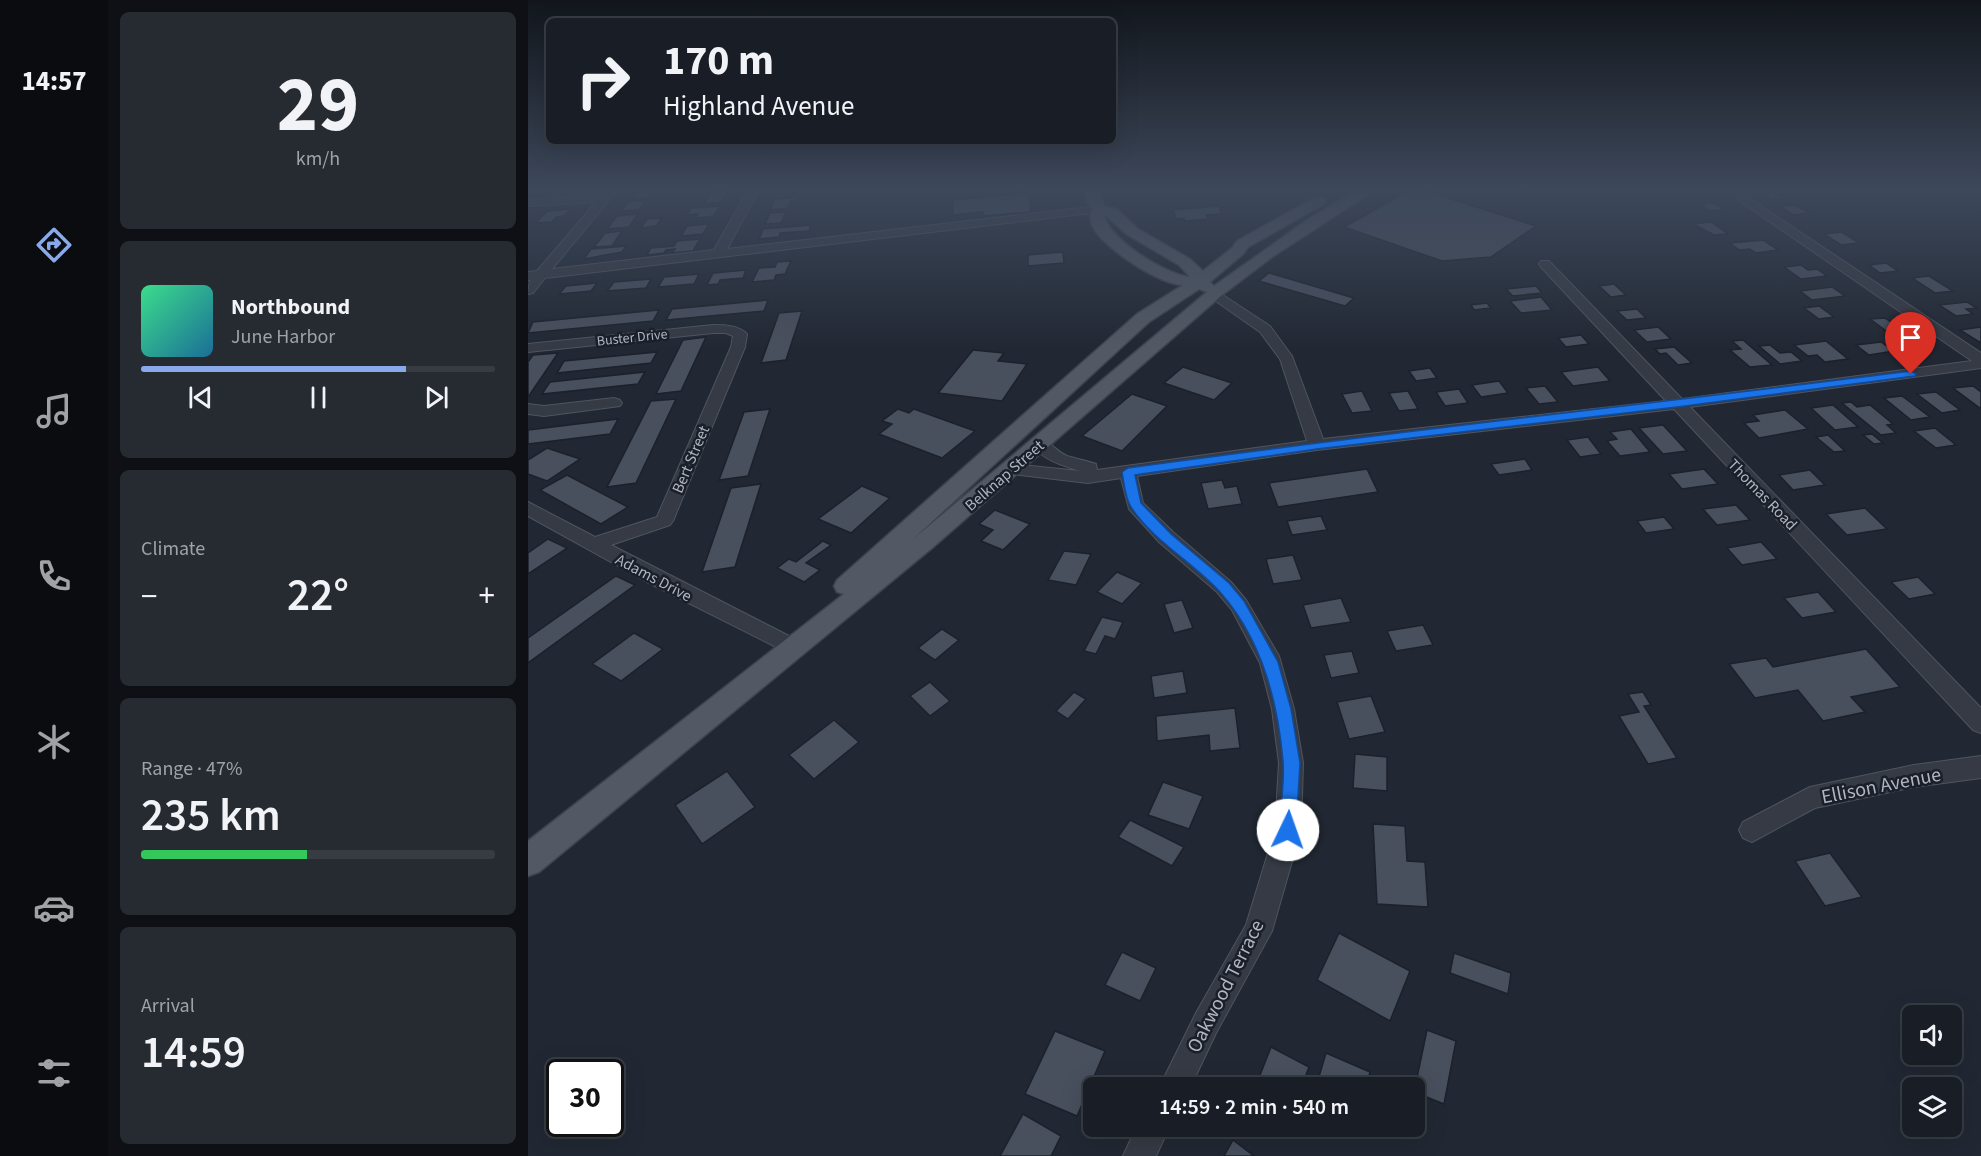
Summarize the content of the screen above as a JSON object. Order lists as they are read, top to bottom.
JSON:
{
  "streets": {
    "main road": ["Belknap Street"],
    "street": [
      "Buster Drive",
      "Bert Street",
      "Thomas Road",
      "Adams Drive",
      "Ellison Avenue",
      "Oakwood Terrace"
    ]
  },
  "crossings": [
    ["Buster Drive", "Bert Street"],
    ["Bert Street", "Adams Drive"],
    ["Belknap Street", "Adams Drive"]
  ],
  "page": {
    "tabs": "14:57",
    "tile": [
      ["29", "km/h"],
      "Climate",
      ["Range · 47%", "235 km"],
      ["Arrival", "14:59"]
    ],
    "turn": ["170 m", "Highland Avenue"],
    "song": ["Northbound", "June Harbor"],
    "heat": ["−", "22°", "+"],
    "limit": "30",
    "trip": "14:59 · 2 min · 540 m"
  }
}
